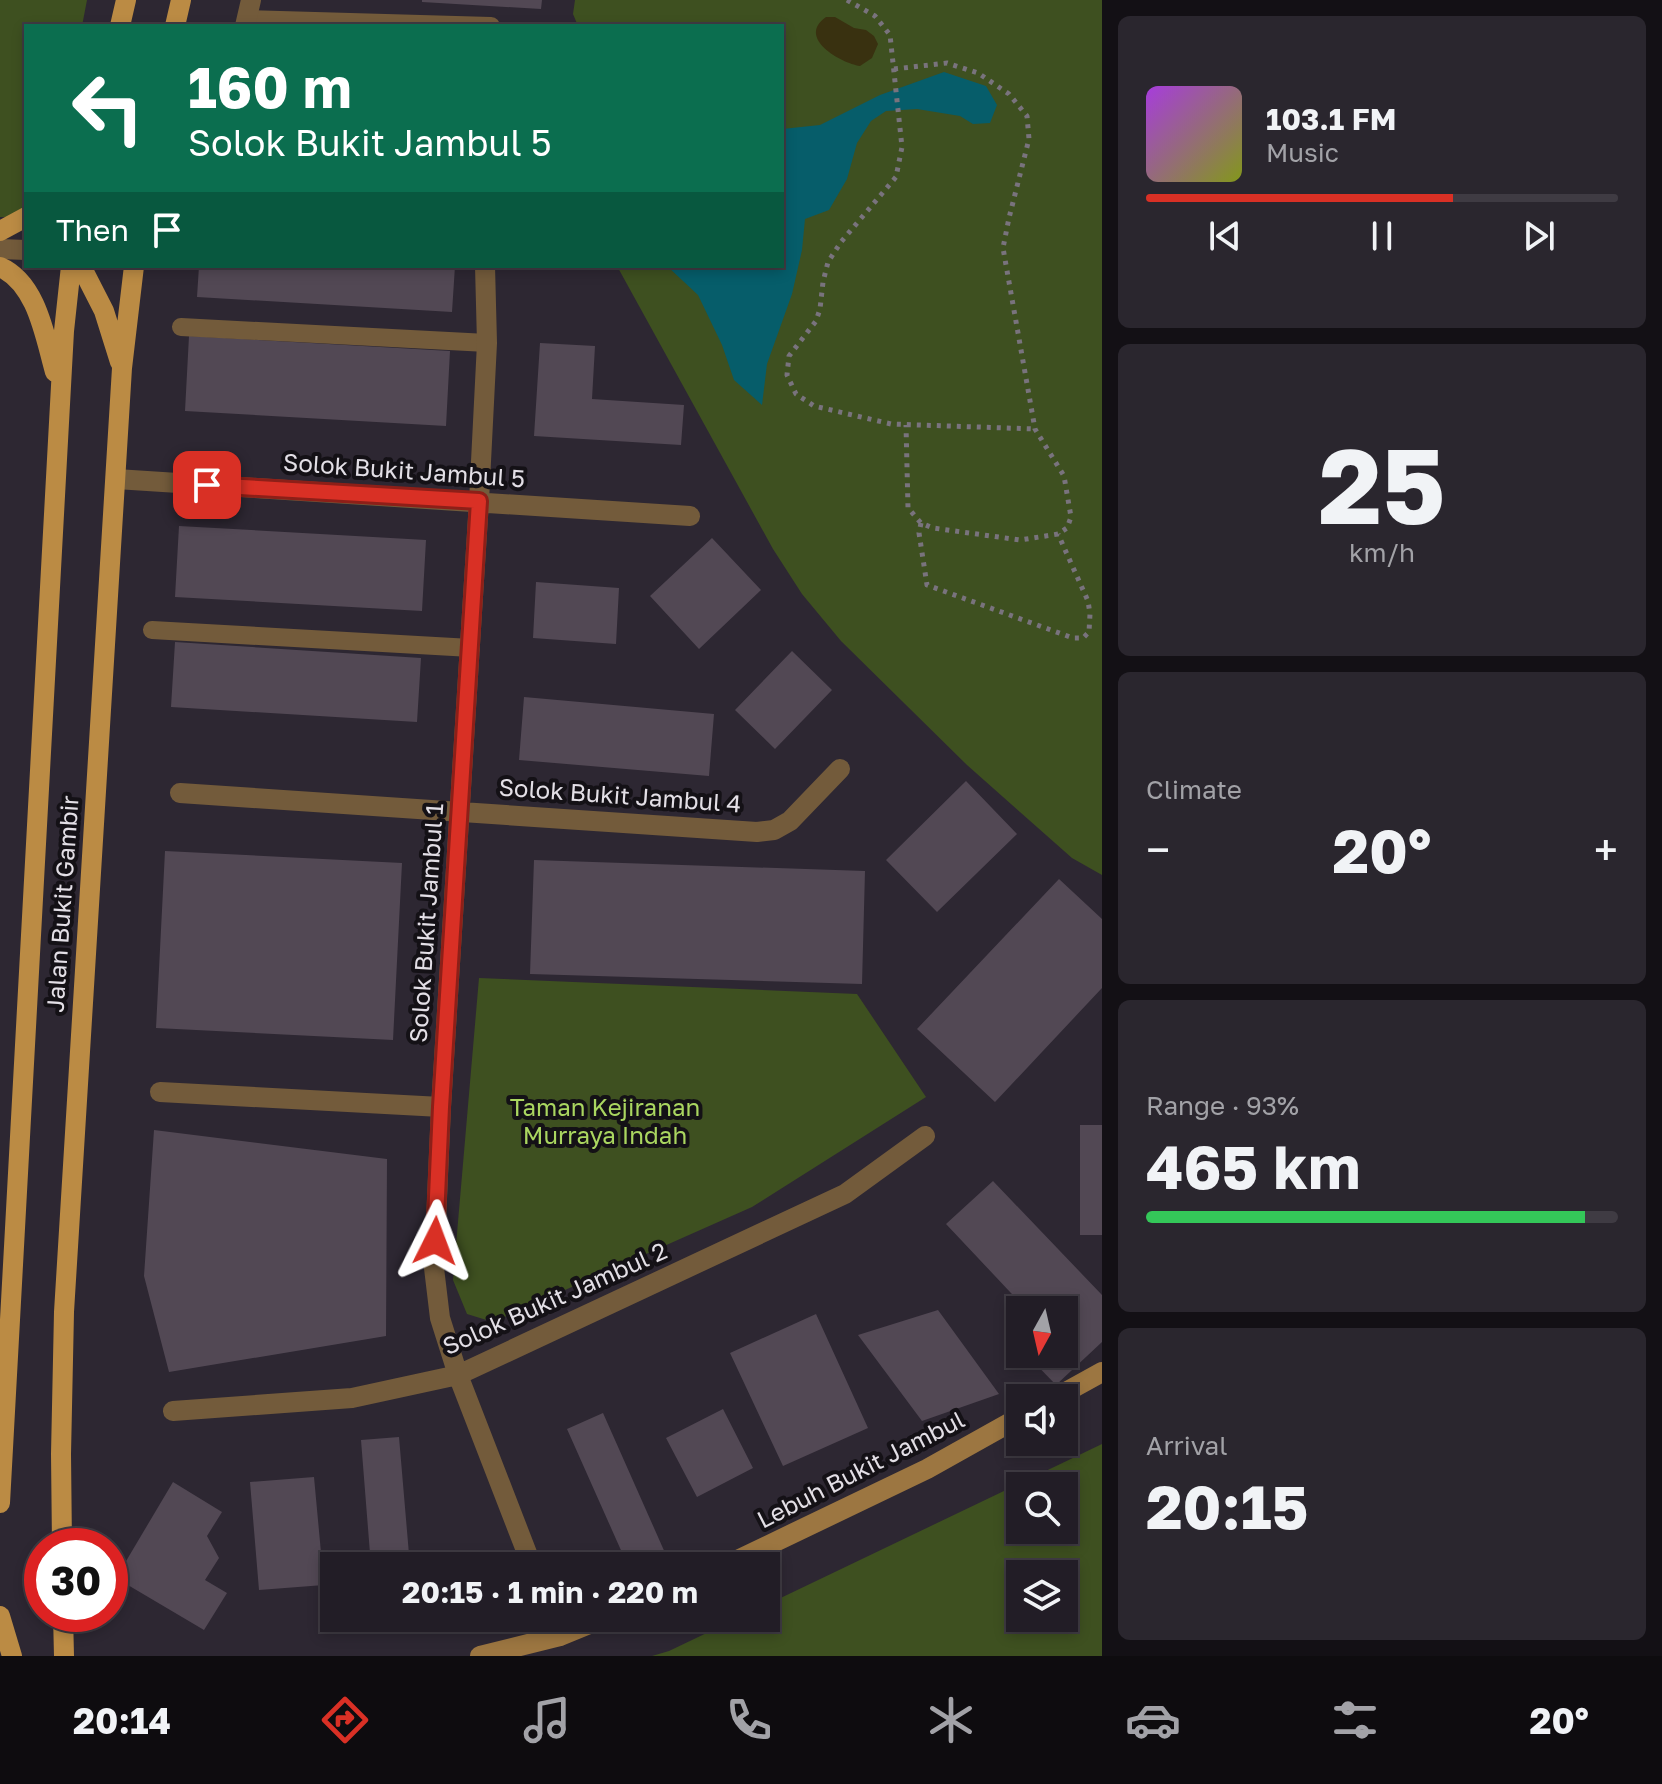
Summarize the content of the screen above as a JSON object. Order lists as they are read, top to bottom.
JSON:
{
  "streets": {
    "main road": ["Jalan Bukit Gambir", "Lebuh Bukit Jambul"],
    "street": [
      "Solok Bukit Jambul 5",
      "Solok Bukit Jambul 4",
      "Solok Bukit Jambul 1",
      "Solok Bukit Jambul 2"
    ]
  },
  "crossings": [
    ["Solok Bukit Jambul 5", "Jalan Bukit Gambir"],
    ["Solok Bukit Jambul 5", "Solok Bukit Jambul 1"],
    ["Solok Bukit Jambul 4", "Solok Bukit Jambul 1"],
    ["Solok Bukit Jambul 1", "Solok Bukit Jambul 2"]
  ],
  "parks": ["Taman Kejiranan Murraya Indah"],
  "north": "bottom",
  "page": {
    "turn": ["160 m", "Solok Bukit Jambul 5"],
    "song": ["103.1 FM", "Music"],
    "then": "Then",
    "tile": [
      ["25", "km/h"],
      "Climate",
      ["Range · 93%", "465 km"],
      ["Arrival", "20:15"]
    ],
    "heat": ["−", "20°", "+"],
    "limit": "30",
    "trip": "20:15 · 1 min · 220 m",
    "tabs": ["20:14", "20°"]
  }
}
